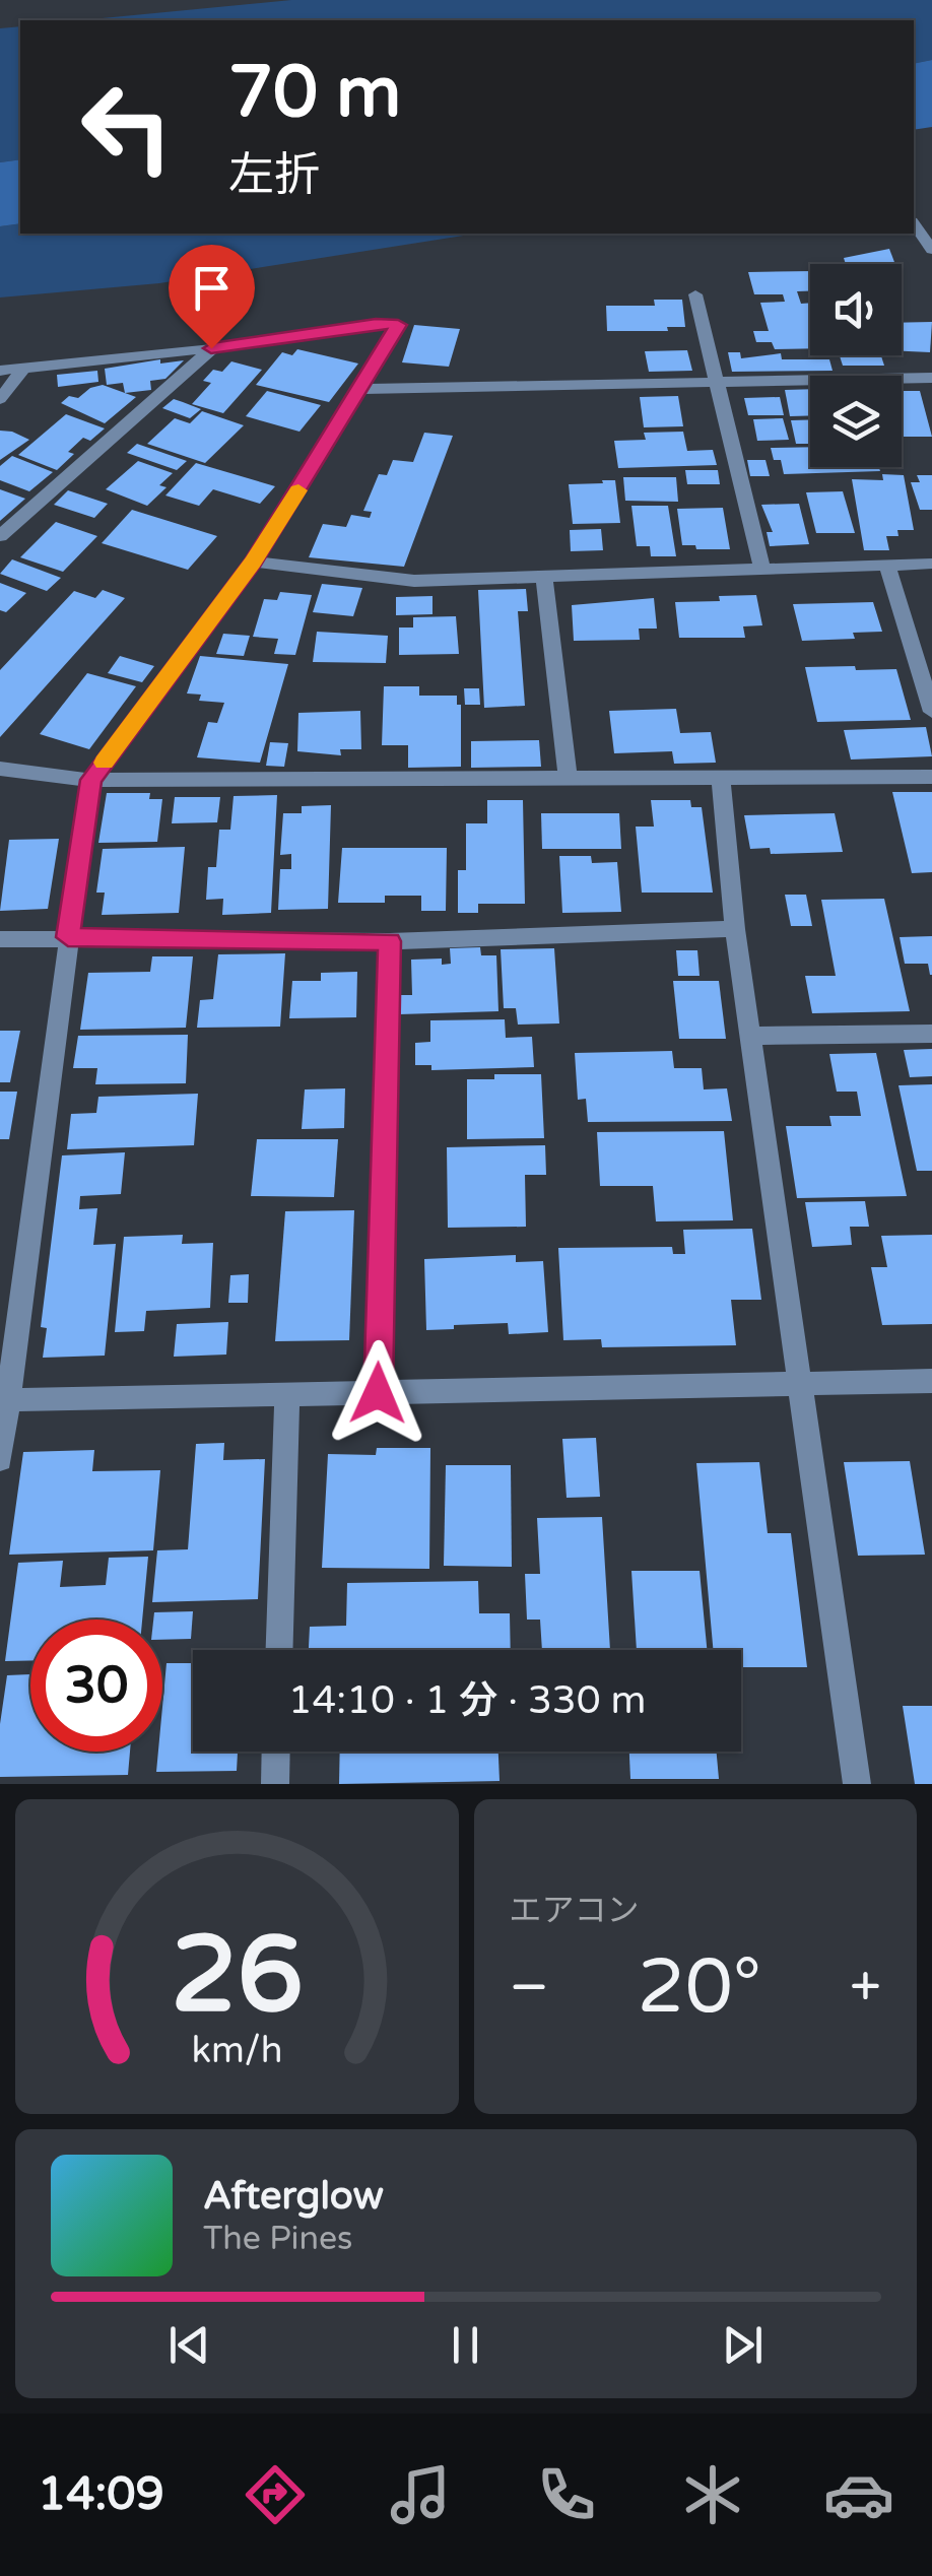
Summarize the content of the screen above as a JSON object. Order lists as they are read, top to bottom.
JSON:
{
  "page": {
    "turn": ["70 m", "左折"],
    "limit": "30",
    "trip": "14:10 · 1 分 · 330 m",
    "tile": "エアコン",
    "heat": ["−", "20°", "+"],
    "song": ["Afterglow", "The Pines"],
    "tabs": "14:09",
    "gauge": ["26", "km/h"]
  }
}
